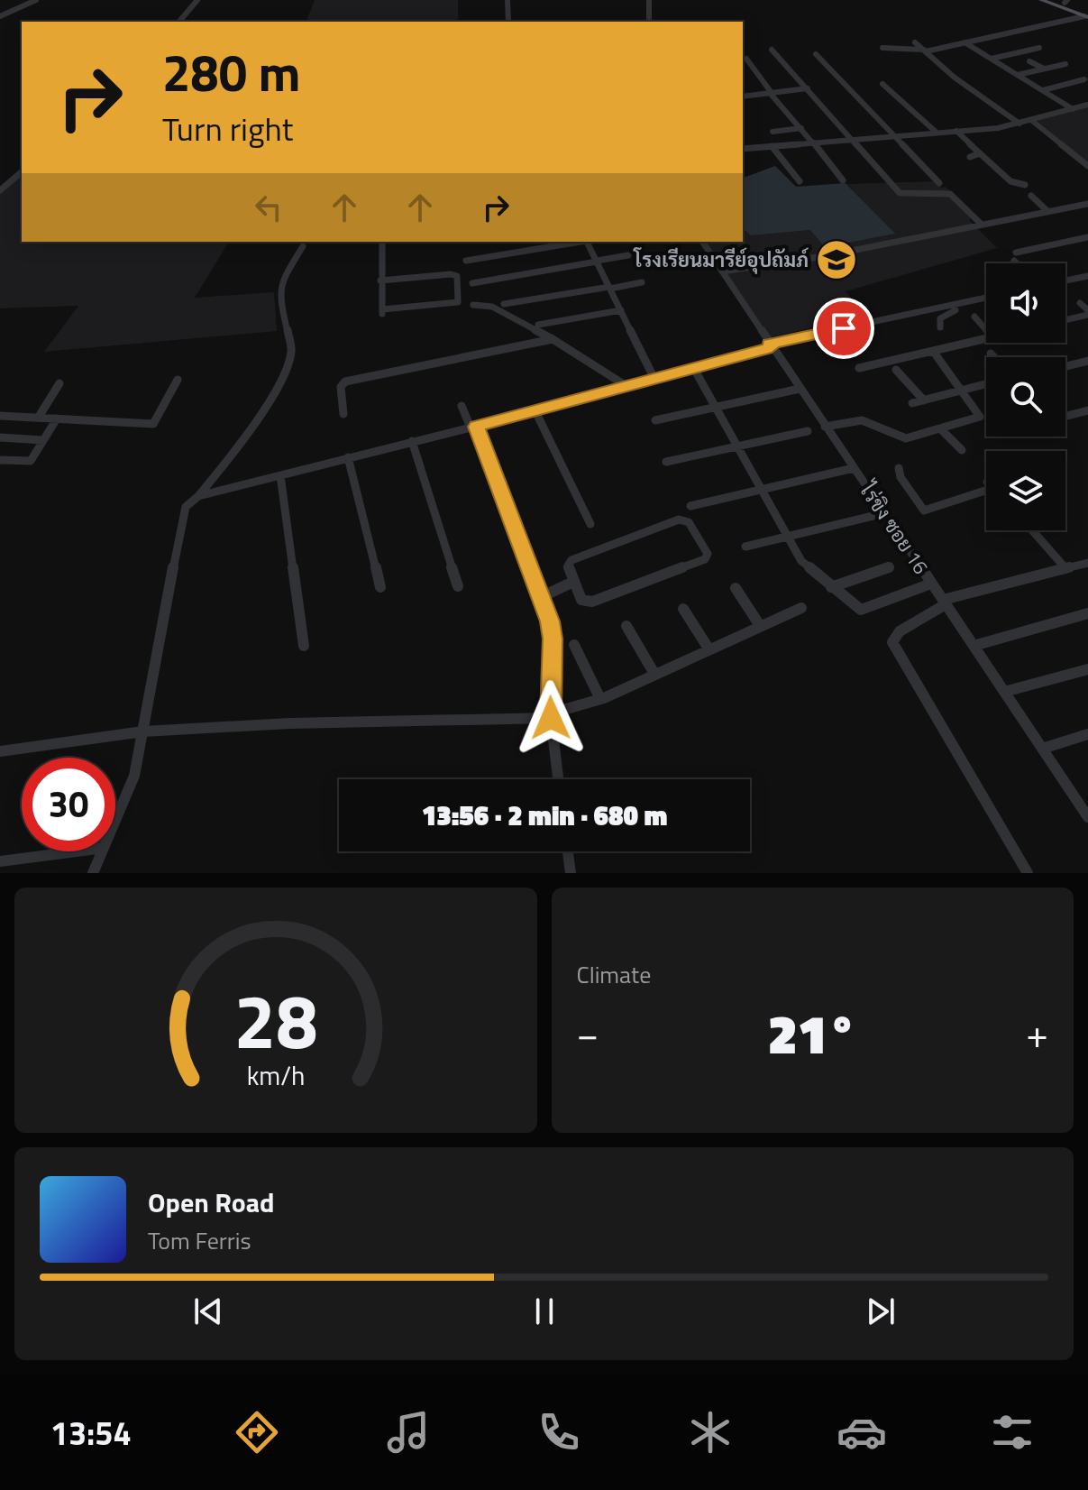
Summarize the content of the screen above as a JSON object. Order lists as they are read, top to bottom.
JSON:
{
  "streets": {
    "street": ["ไร่ขิง ซอย 16"]
  },
  "places": {
    "school or university": ["โรงเรียนมารีย์อุปถัมภ์"]
  },
  "page": {
    "turn": ["280 m", "Turn right"],
    "limit": "30",
    "trip": "13:56 · 2 min · 680 m",
    "tile": "Climate",
    "heat": ["−", "21°", "+"],
    "song": ["Open Road", "Tom Ferris"],
    "tabs": "13:54",
    "gauge": ["28", "km/h"]
  }
}
